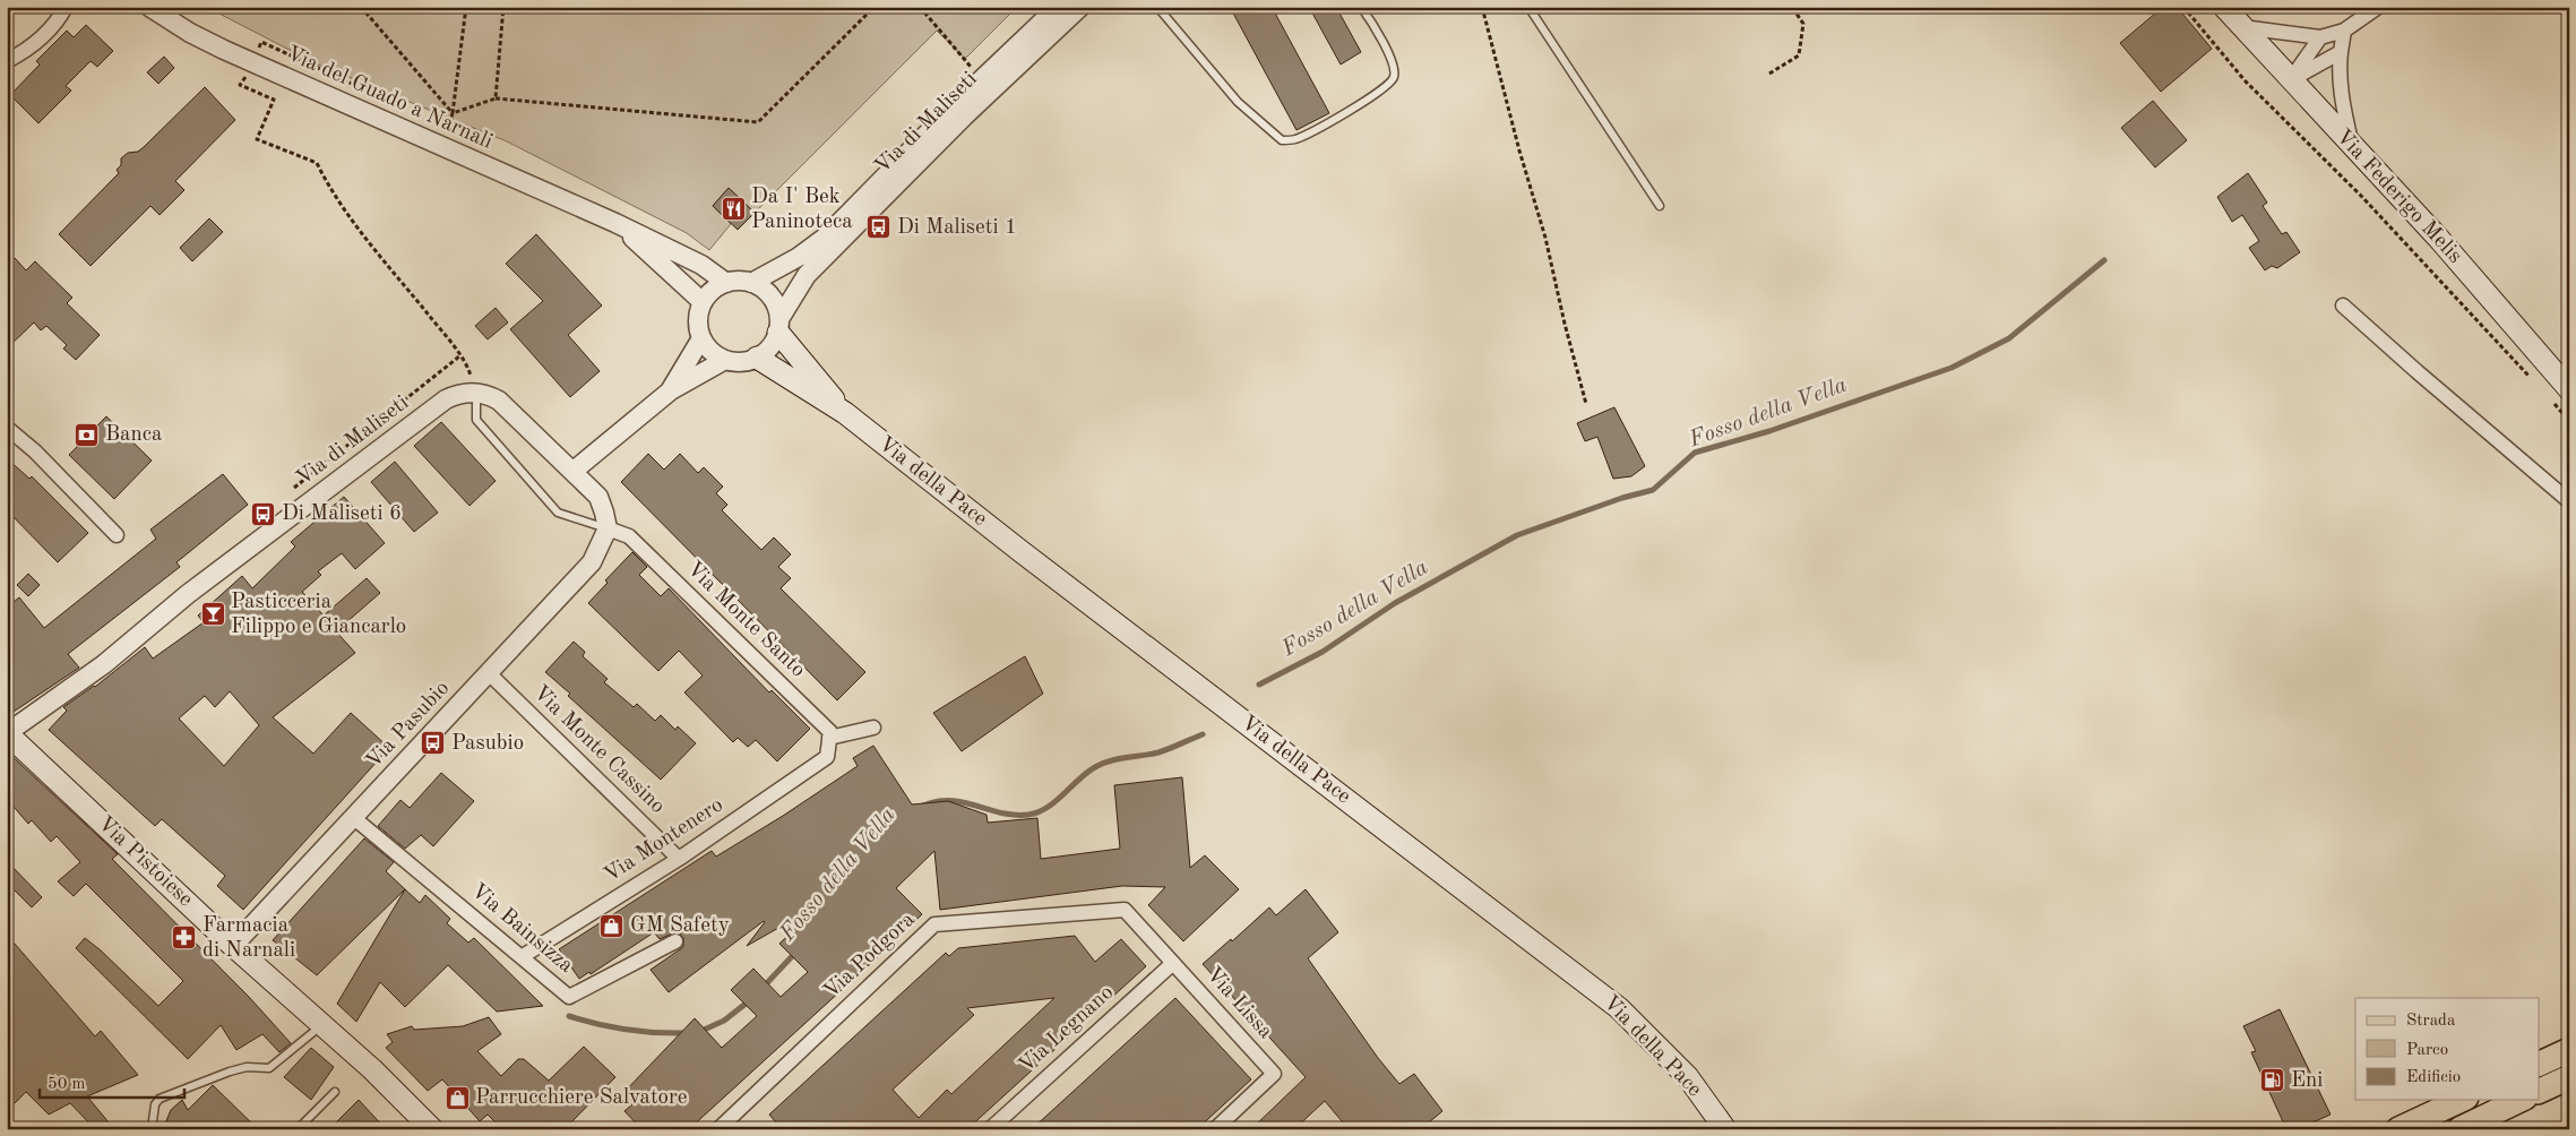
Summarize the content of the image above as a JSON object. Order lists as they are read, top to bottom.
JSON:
{
  "streets": {
    "main road": ["Via Federigo Melis", "Via della Pace", "Via Pistoiese"],
    "street": [
      "Via del Guado a Narnali",
      "Via di Maliseti",
      "Via Monte Santo",
      "Via Pasubio",
      "Via Monte Cassino",
      "Via Montenero",
      "Via Bainsizza",
      "Via Podgora",
      "Via Lissa",
      "Via Legnano"
    ]
  },
  "crossings": [
    ["Via del Guado a Narnali", "Via di Maliseti"],
    ["Via di Maliseti", "Via Pistoiese"],
    ["Via Monte Santo", "Via Pasubio"],
    ["Via Monte Santo", "Via Montenero"],
    ["Via Pasubio", "Via Monte Cassino"],
    ["Via Pasubio", "Via Pistoiese"],
    ["Via Pasubio", "Via Bainsizza"],
    ["Via Monte Cassino", "Via Montenero"],
    ["Via Montenero", "Via Bainsizza"],
    ["Via Podgora", "Via Lissa"],
    ["Via Podgora", "Via Legnano"],
    ["Via Lissa", "Via Legnano"]
  ],
  "water": ["Fosso della Vella"],
  "places": {
    "restaurant": ["Da I' Bek Paninoteca"],
    "bus stop": ["Di Maliseti 1", "Di Maliseti 6", "Pasubio"],
    "bank": ["Banca"],
    "bar": ["Pasticceria Filippo e Giancarlo"],
    "shop": ["GM Safety", "Parrucchiere Salvatore"],
    "pharmacy": ["Farmacia di Narnali"],
    "fuel station": ["Eni"]
  },
  "legend": ["Strada", "Parco", "Edificio"],
  "scale_bar": "50 m"
}
